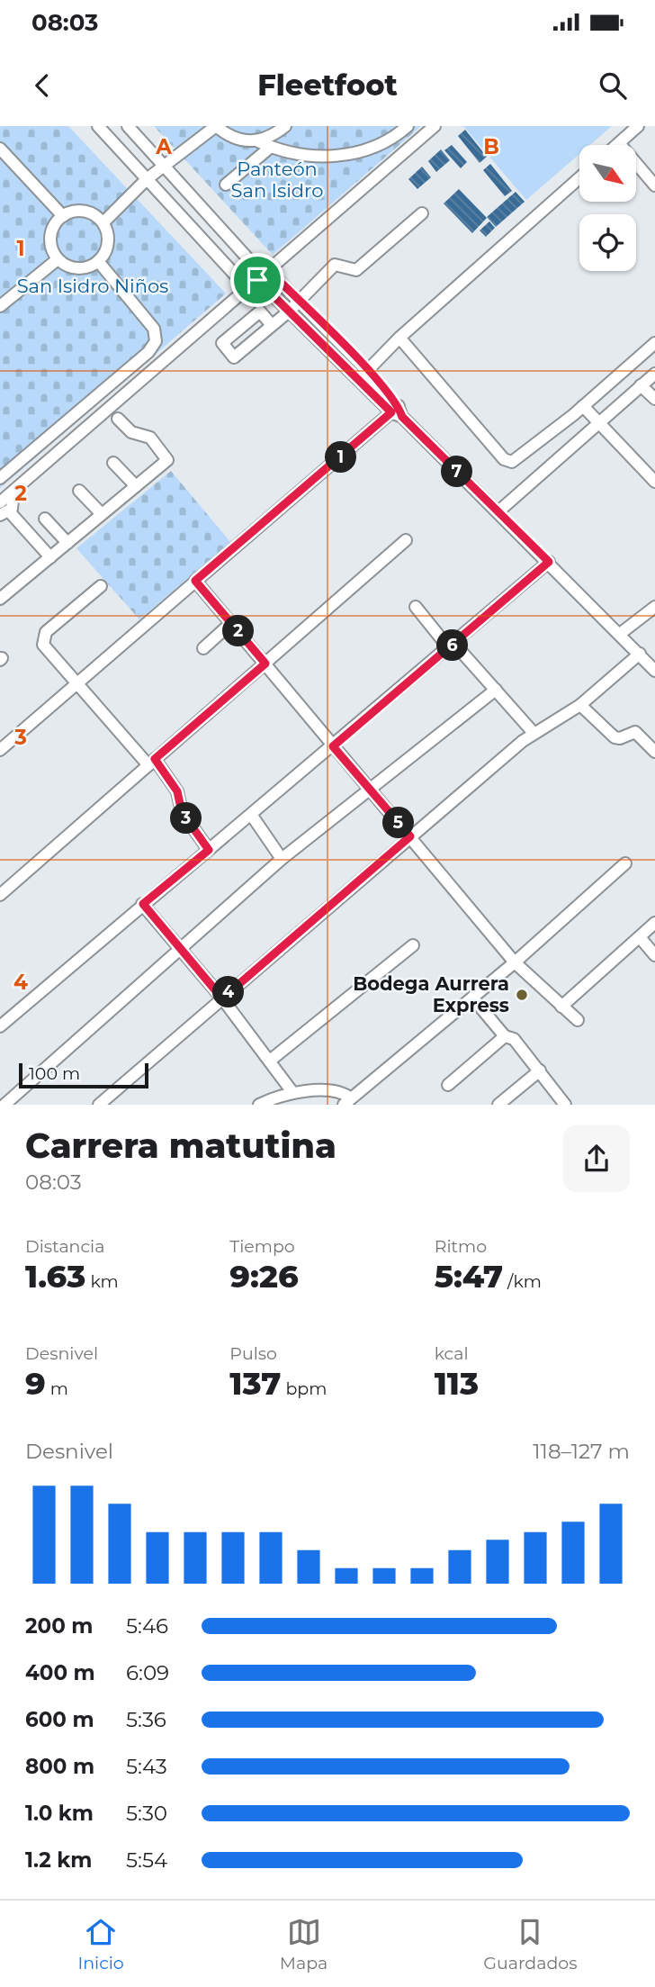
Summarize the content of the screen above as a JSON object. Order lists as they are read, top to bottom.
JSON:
{
  "parks": ["Panteón San Isidro", "San Isidro Niños"],
  "places": ["Bodega Aurrera Express"],
  "scale_bar": "100 m",
  "north": "bottom right",
  "page": {
    "status": "08:03",
    "header": "Fleetfoot",
    "pins": [
      "1",
      "7",
      "2",
      "6",
      "3",
      "5",
      "4"
    ],
    "scale": "100 m",
    "heading": ["Carrera matutina", "08:03"],
    "stats": [
      ["Distancia", "1.63 km"],
      ["Tiempo", "9:26"],
      ["Ritmo", "5:47 /km"],
      ["Desnivel", "9 m"],
      ["Pulso", "137 bpm"],
      ["kcal", "113"]
    ],
    "chart": ["Desnivel", "118–127 m"],
    "list": [
      {
        "name": "200 m",
        "note": "5:46"
      },
      {
        "name": "400 m",
        "note": "6:09"
      },
      {
        "name": "600 m",
        "note": "5:36"
      },
      {
        "name": "800 m",
        "note": "5:43"
      },
      {
        "name": "1.0 km",
        "note": "5:30"
      },
      {
        "name": "1.2 km",
        "note": "5:54"
      }
    ],
    "tabs": ["Inicio", "Mapa", "Guardados"]
  },
  "grid": {
    "columns": ["A", "B"],
    "rows": [
      "1",
      "2",
      "3",
      "4"
    ]
  }
}
